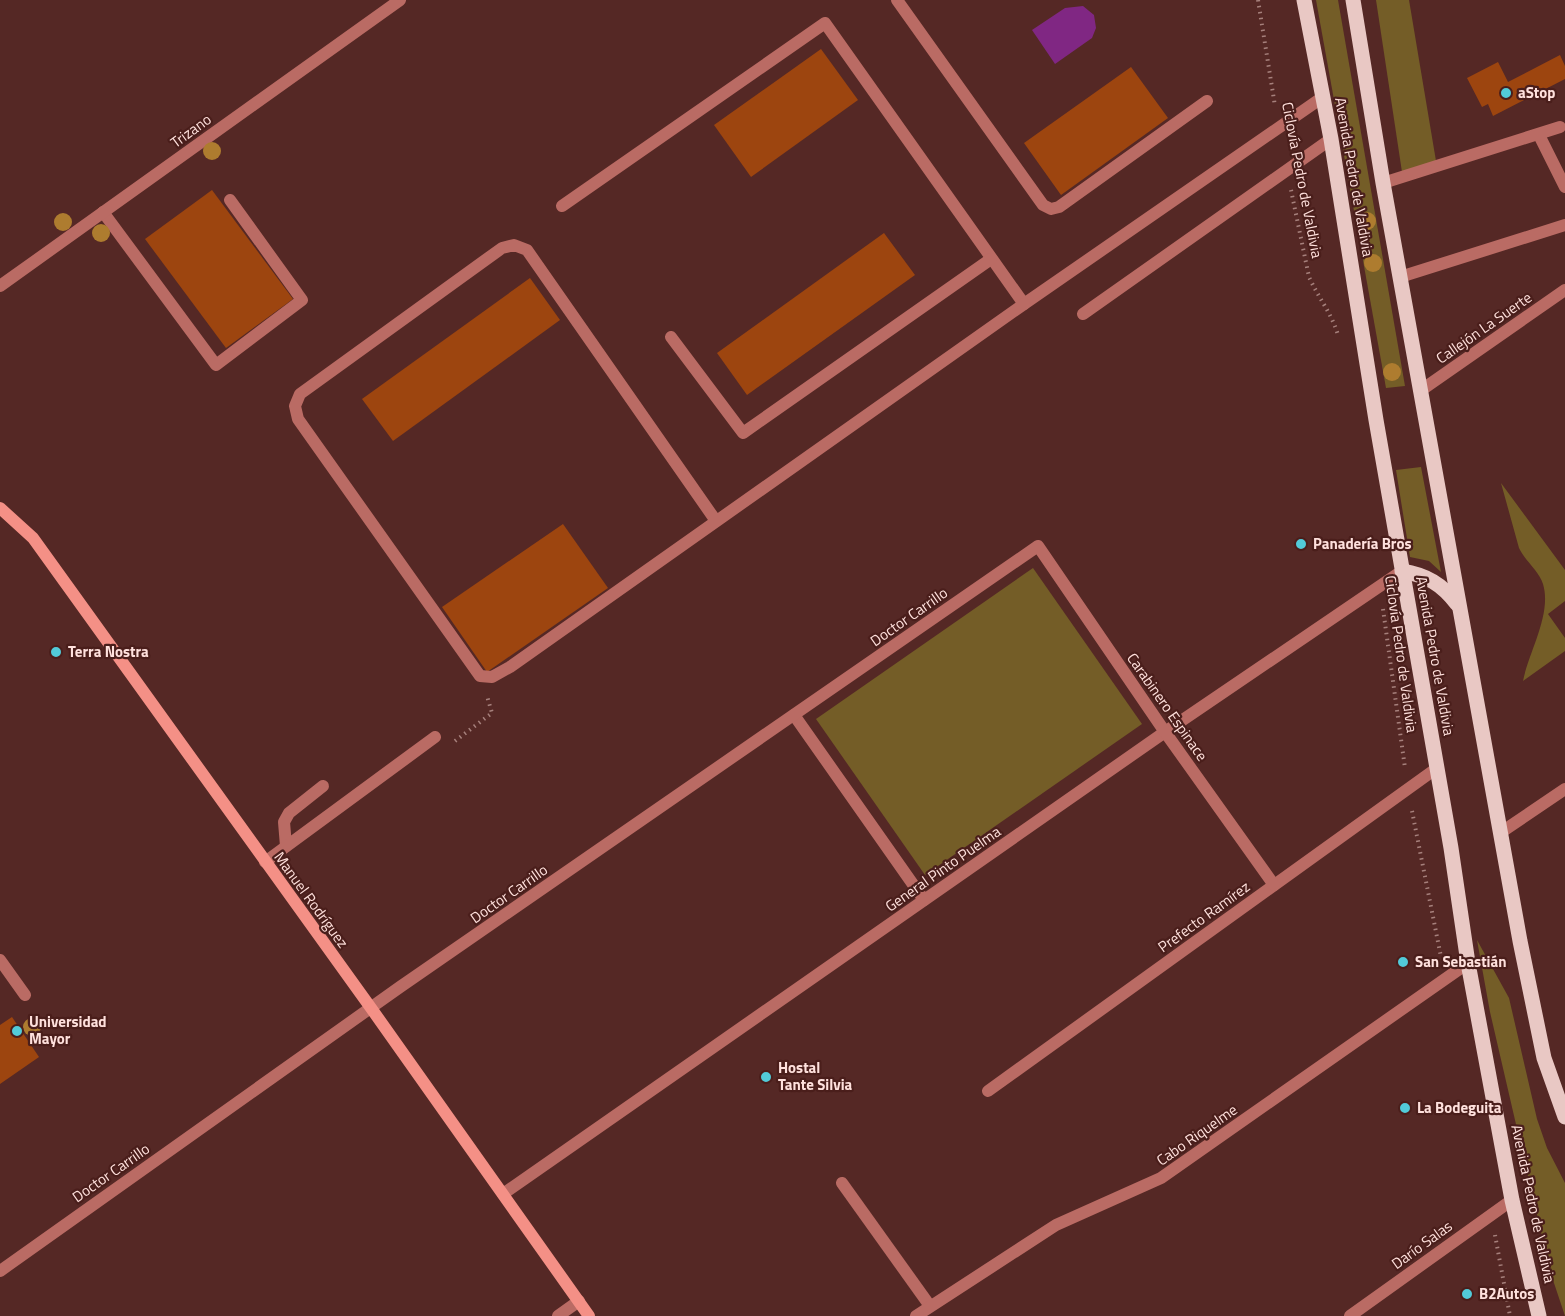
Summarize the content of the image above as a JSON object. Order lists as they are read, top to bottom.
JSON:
{
  "streets": {
    "main road": ["Avenida Pedro de Valdivia"],
    "street": [
      "Trizano",
      "Callejón La Suerte",
      "Doctor Carrillo",
      "Carabinero Espinace",
      "General Pinto Puelma",
      "Manuel Rodríguez",
      "Prefecto Ramírez",
      "Cabo Riquelme",
      "Darío Salas"
    ],
    "path": ["Ciclovía Pedro de Valdivia"]
  },
  "crossings": [
    ["Avenida Pedro de Valdivia", "Callejón La Suerte"],
    ["Avenida Pedro de Valdivia", "General Pinto Puelma"],
    ["Avenida Pedro de Valdivia", "Prefecto Ramírez"],
    ["Avenida Pedro de Valdivia", "Cabo Riquelme"],
    ["Avenida Pedro de Valdivia", "Darío Salas"],
    ["Ciclovía Pedro de Valdivia", "General Pinto Puelma"],
    ["Ciclovía Pedro de Valdivia", "Prefecto Ramírez"],
    ["Ciclovía Pedro de Valdivia", "Cabo Riquelme"],
    ["Doctor Carrillo", "Carabinero Espinace"],
    ["Doctor Carrillo", "Manuel Rodríguez"],
    ["Carabinero Espinace", "General Pinto Puelma"],
    ["Carabinero Espinace", "Prefecto Ramírez"],
    ["General Pinto Puelma", "Manuel Rodríguez"]
  ],
  "places": [
    "aStop",
    "Panadería Bros",
    "Terra Nostra",
    "San Sebastián",
    "Universidad Mayor",
    "Hostal Tante Silvia",
    "La Bodeguita",
    "B2Autos"
  ]
}
